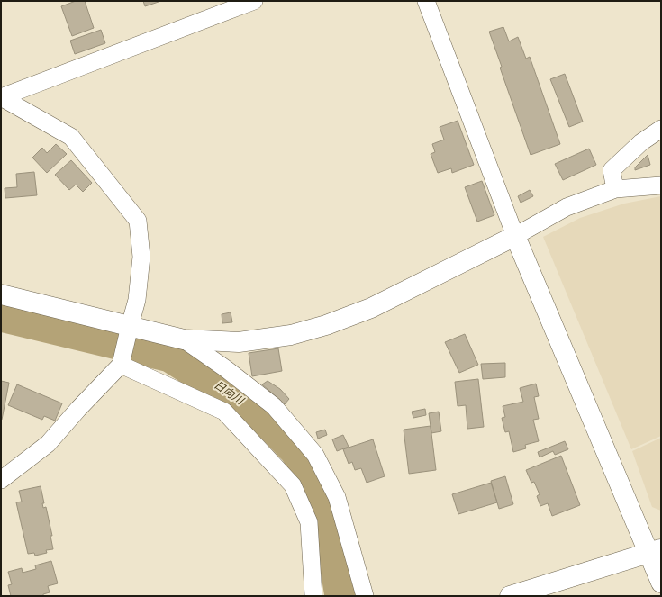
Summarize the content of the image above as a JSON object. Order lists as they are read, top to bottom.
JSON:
{
  "water": ["日向川"]
}
